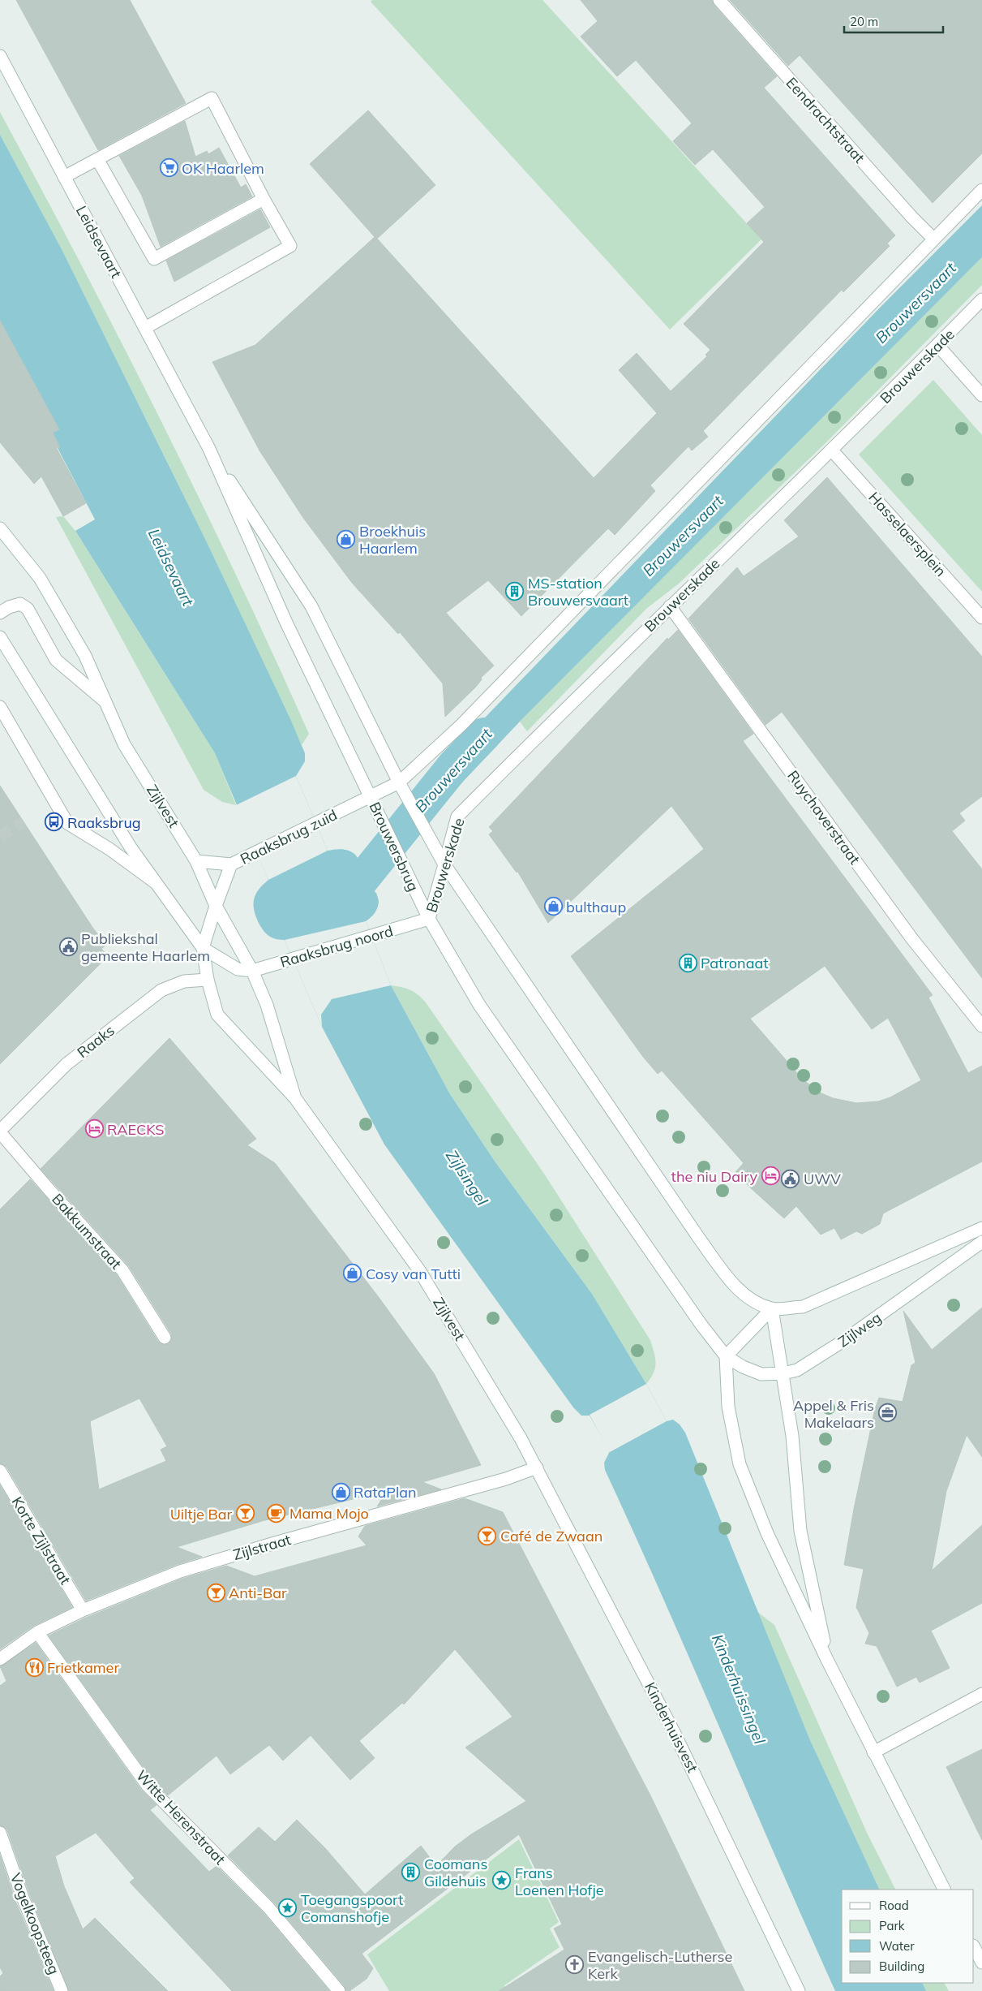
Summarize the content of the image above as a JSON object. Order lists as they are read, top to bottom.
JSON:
{
  "streets": {
    "street": [
      "Eendrachtstraat",
      "Leidsevaart",
      "Brouwerskade",
      "Hasselaersplein",
      "Zijlvest",
      "Ruychaverstraat",
      "Raaksbrug zuid",
      "Brouwersbrug",
      "Raaksbrug noord",
      "Raaks",
      "Bakkumstraat",
      "Zijlweg",
      "Korte Zijlstraat",
      "Zijlstraat",
      "Kinderhuisvest",
      "Witte Herenstraat",
      "Vogelkoopsteeg"
    ]
  },
  "crossings": [
    ["Leidsevaart", "Raaksbrug zuid"],
    ["Leidsevaart", "Brouwersbrug"],
    ["Brouwerskade", "Hasselaersplein"],
    ["Brouwerskade", "Ruychaverstraat"],
    ["Brouwerskade", "Brouwersbrug"],
    ["Brouwerskade", "Raaksbrug noord"],
    ["Zijlvest", "Raaksbrug noord"],
    ["Zijlvest", "Raaks"],
    ["Zijlvest", "Zijlstraat"],
    ["Zijlvest", "Kinderhuisvest"],
    ["Raaksbrug zuid", "Brouwersbrug"],
    ["Brouwersbrug", "Raaksbrug noord"],
    ["Raaks", "Bakkumstraat"],
    ["Korte Zijlstraat", "Zijlstraat"],
    ["Zijlstraat", "Kinderhuisvest"],
    ["Zijlstraat", "Witte Herenstraat"]
  ],
  "water": [
    "Brouwersvaart",
    "Leidsevaart",
    "Zijlsingel",
    "Kinderhuissingel"
  ],
  "places": {
    "supermarket": ["OK Haarlem"],
    "shop": [
      "Broekhuis Haarlem",
      "bulthaup",
      "Cosy van Tutti",
      "RataPlan"
    ],
    "building": ["MS-station Brouwersvaart", "Patronaat", "Coomans Gildehuis"],
    "bus stop": ["Raaksbrug"],
    "public building": ["Publiekshal gemeente Haarlem", "UWV"],
    "hotel": ["RAECKS", "the niu Dairy"],
    "office": ["Appel & Fris Makelaars"],
    "cafe": ["Mama Mojo"],
    "bar": ["Uiltje Bar", "Café de Zwaan", "Anti-Bar"],
    "restaurant": ["Frietkamer"],
    "place": ["Frans Loenen Hofje", "Toegangspoort Comanshofje"],
    "church": ["Evangelisch-Lutherse Kerk"]
  },
  "legend": [
    "Road",
    "Park",
    "Water",
    "Building"
  ],
  "scale_bar": "20 m"
}
